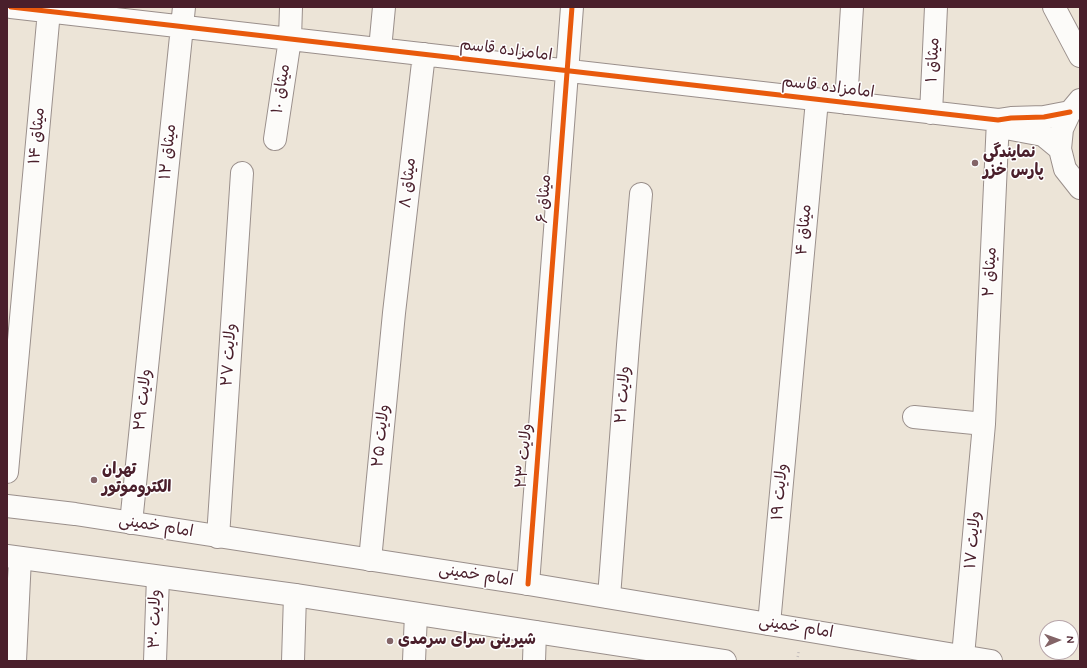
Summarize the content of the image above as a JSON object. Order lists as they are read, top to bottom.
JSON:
{
  "streets": {
    "street": [
      "امامزاده قاسم",
      "میثاق ۱",
      "میثاق ۱۰",
      "میثاق ۱۴",
      "میثاق ۱۲",
      "میثاق ۸",
      "میثاق ۶",
      "میثاق ۴",
      "میثاق ۲",
      "ولایت ۲۷",
      "ولایت ۲۱",
      "ولایت ۲۹",
      "ولایت ۲۵",
      "ولایت ۲۳",
      "ولایت ۱۹",
      "امام خمینی",
      "ولایت ۱۷",
      "ولایت ۳۰"
    ]
  },
  "crossings": [
    ["امامزاده قاسم", "میثاق ۱"],
    ["امامزاده قاسم", "میثاق ۱۰"],
    ["امامزاده قاسم", "میثاق ۱۴"],
    ["امامزاده قاسم", "میثاق ۱۲"],
    ["امامزاده قاسم", "میثاق ۸"],
    ["امامزاده قاسم", "میثاق ۶"],
    ["امامزاده قاسم", "میثاق ۴"],
    ["امامزاده قاسم", "میثاق ۲"],
    ["میثاق ۱۲", "ولایت ۲۹"],
    ["میثاق ۸", "ولایت ۲۵"],
    ["میثاق ۶", "ولایت ۲۳"],
    ["میثاق ۴", "ولایت ۱۹"],
    ["میثاق ۲", "ولایت ۱۷"],
    ["ولایت ۲۷", "امام خمینی"],
    ["ولایت ۲۱", "امام خمینی"],
    ["ولایت ۲۹", "امام خمینی"],
    ["ولایت ۲۵", "امام خمینی"],
    ["ولایت ۲۳", "امام خمینی"],
    ["ولایت ۱۹", "امام خمینی"],
    ["امام خمینی", "ولایت ۱۷"]
  ],
  "places": ["نمایندگی پارس خزر", "تهران الکتروموتور", "شیرینی سرای سرمدی"],
  "north": "right"
}
